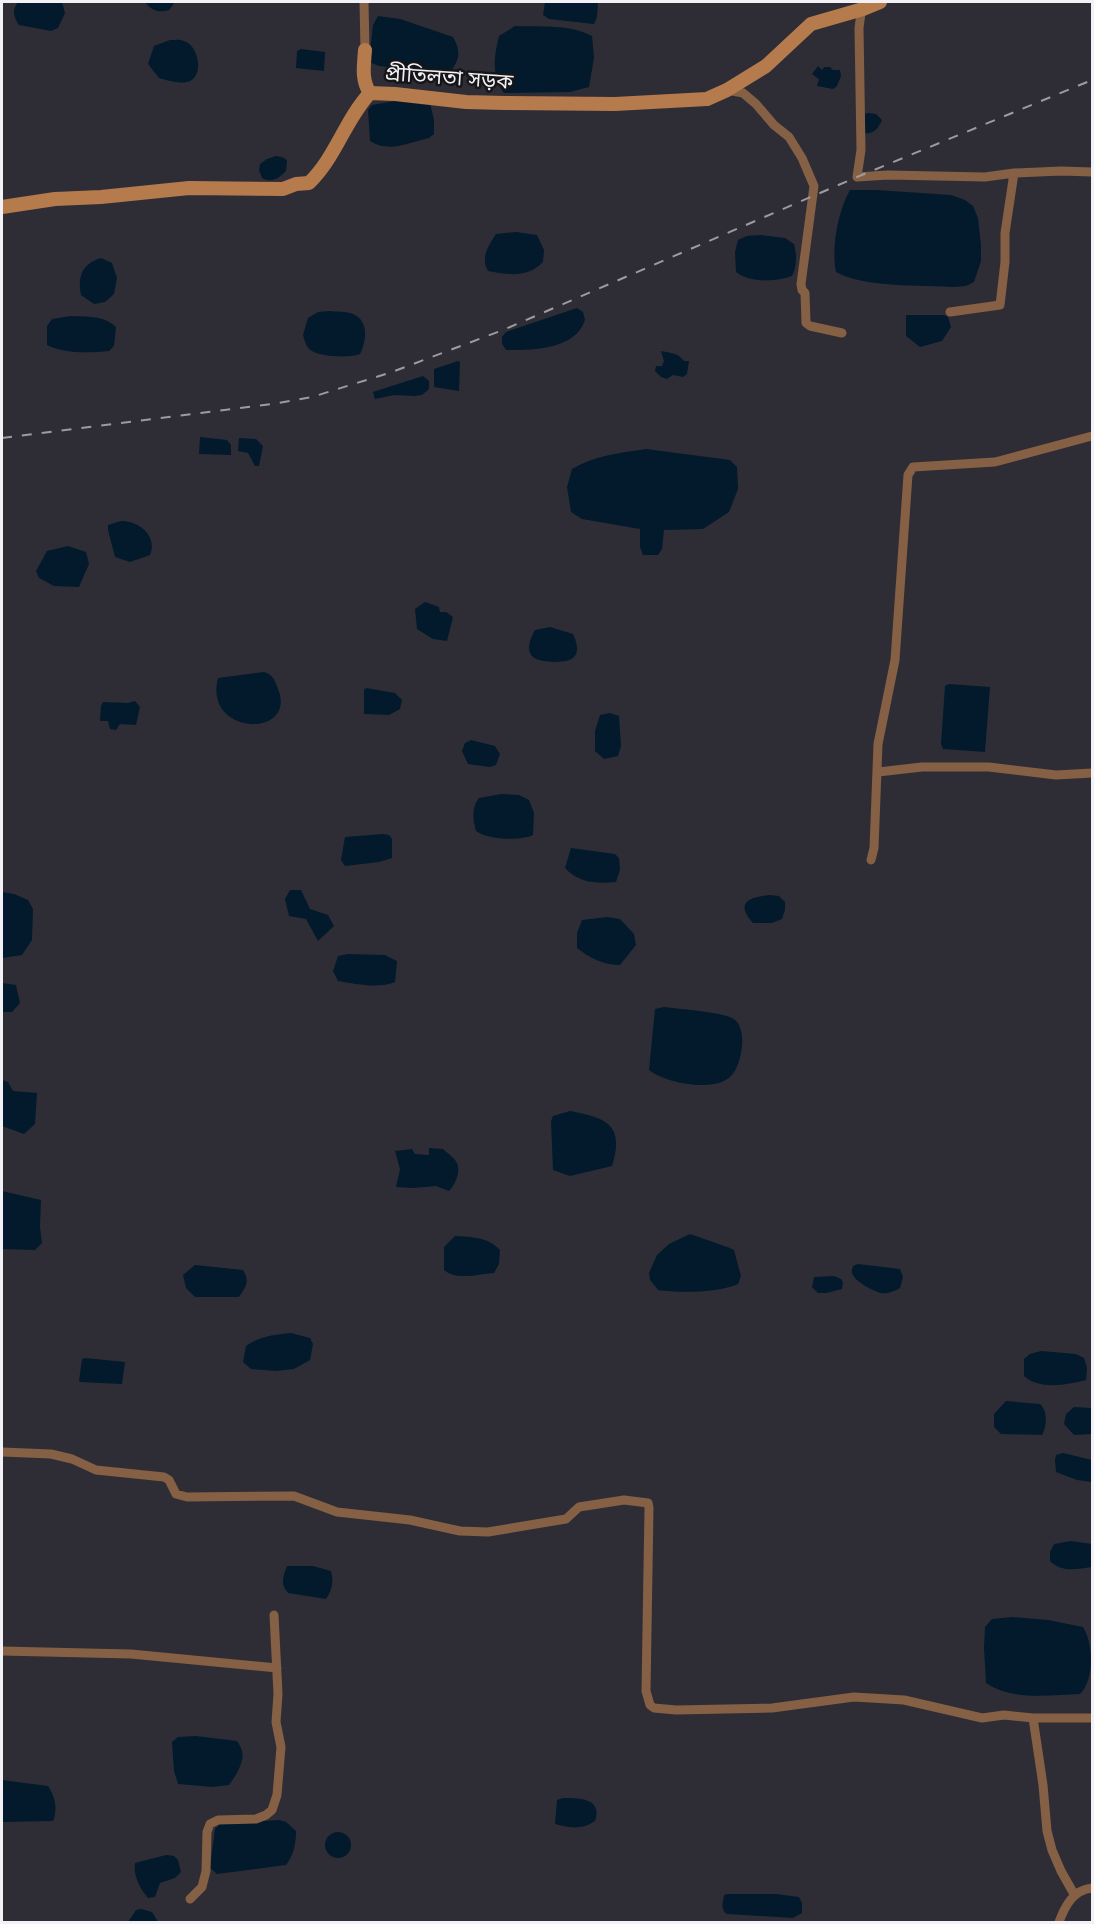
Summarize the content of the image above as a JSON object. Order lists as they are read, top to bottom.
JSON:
{
  "streets": {
    "main road": ["প্রীতিলতা সড়ক"]
  }
}
